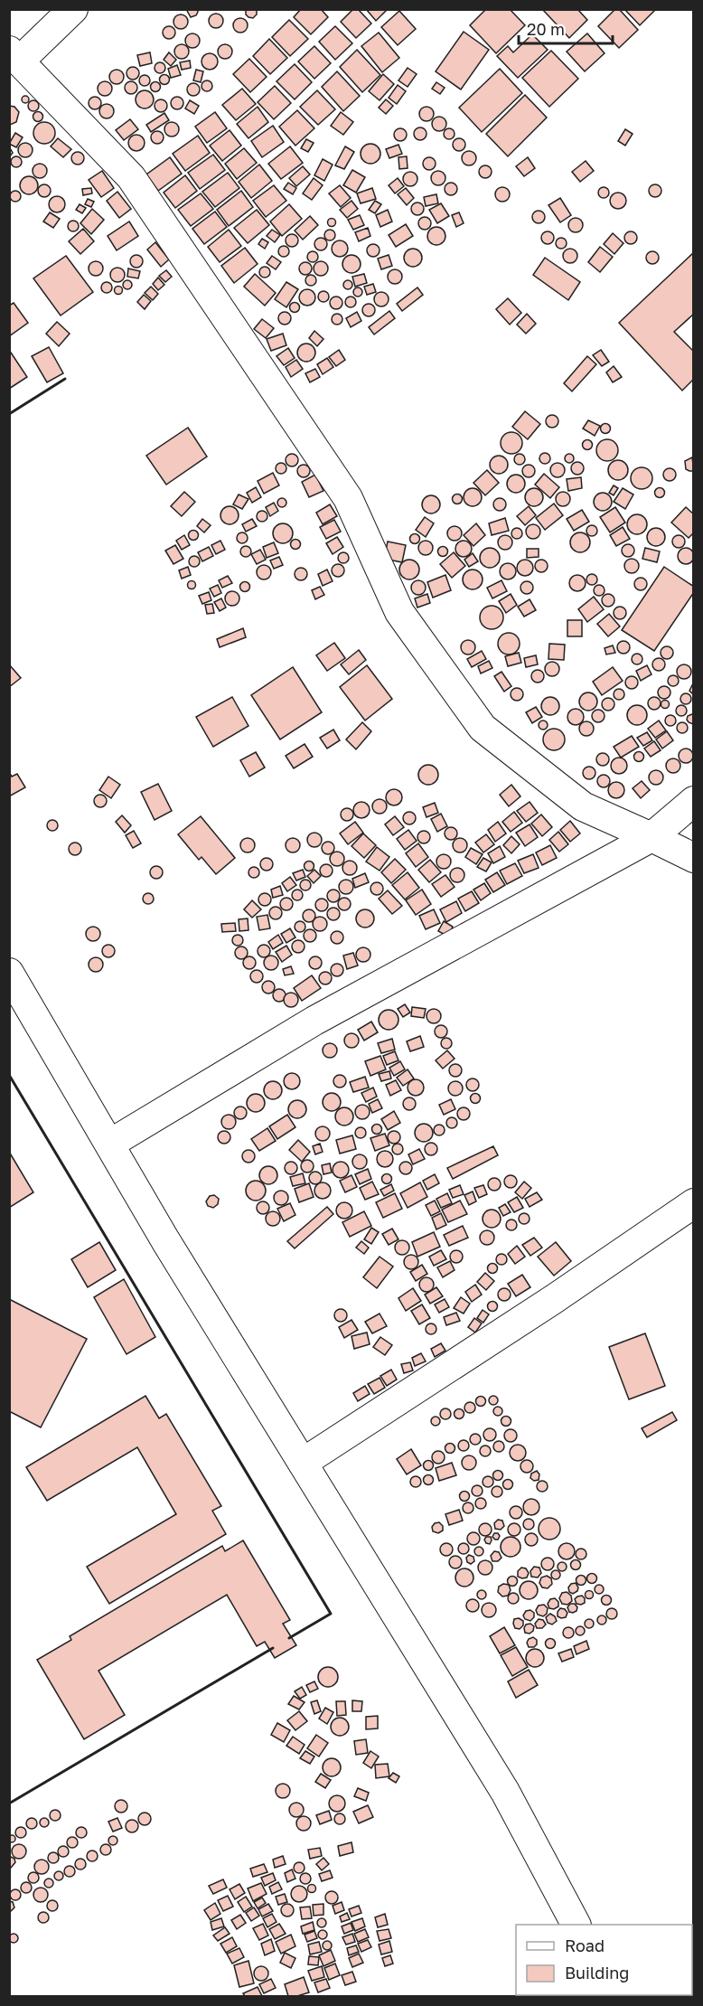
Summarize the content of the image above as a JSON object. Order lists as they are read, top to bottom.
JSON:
{
  "legend": ["Road", "Building"],
  "scale_bar": "20 m"
}
